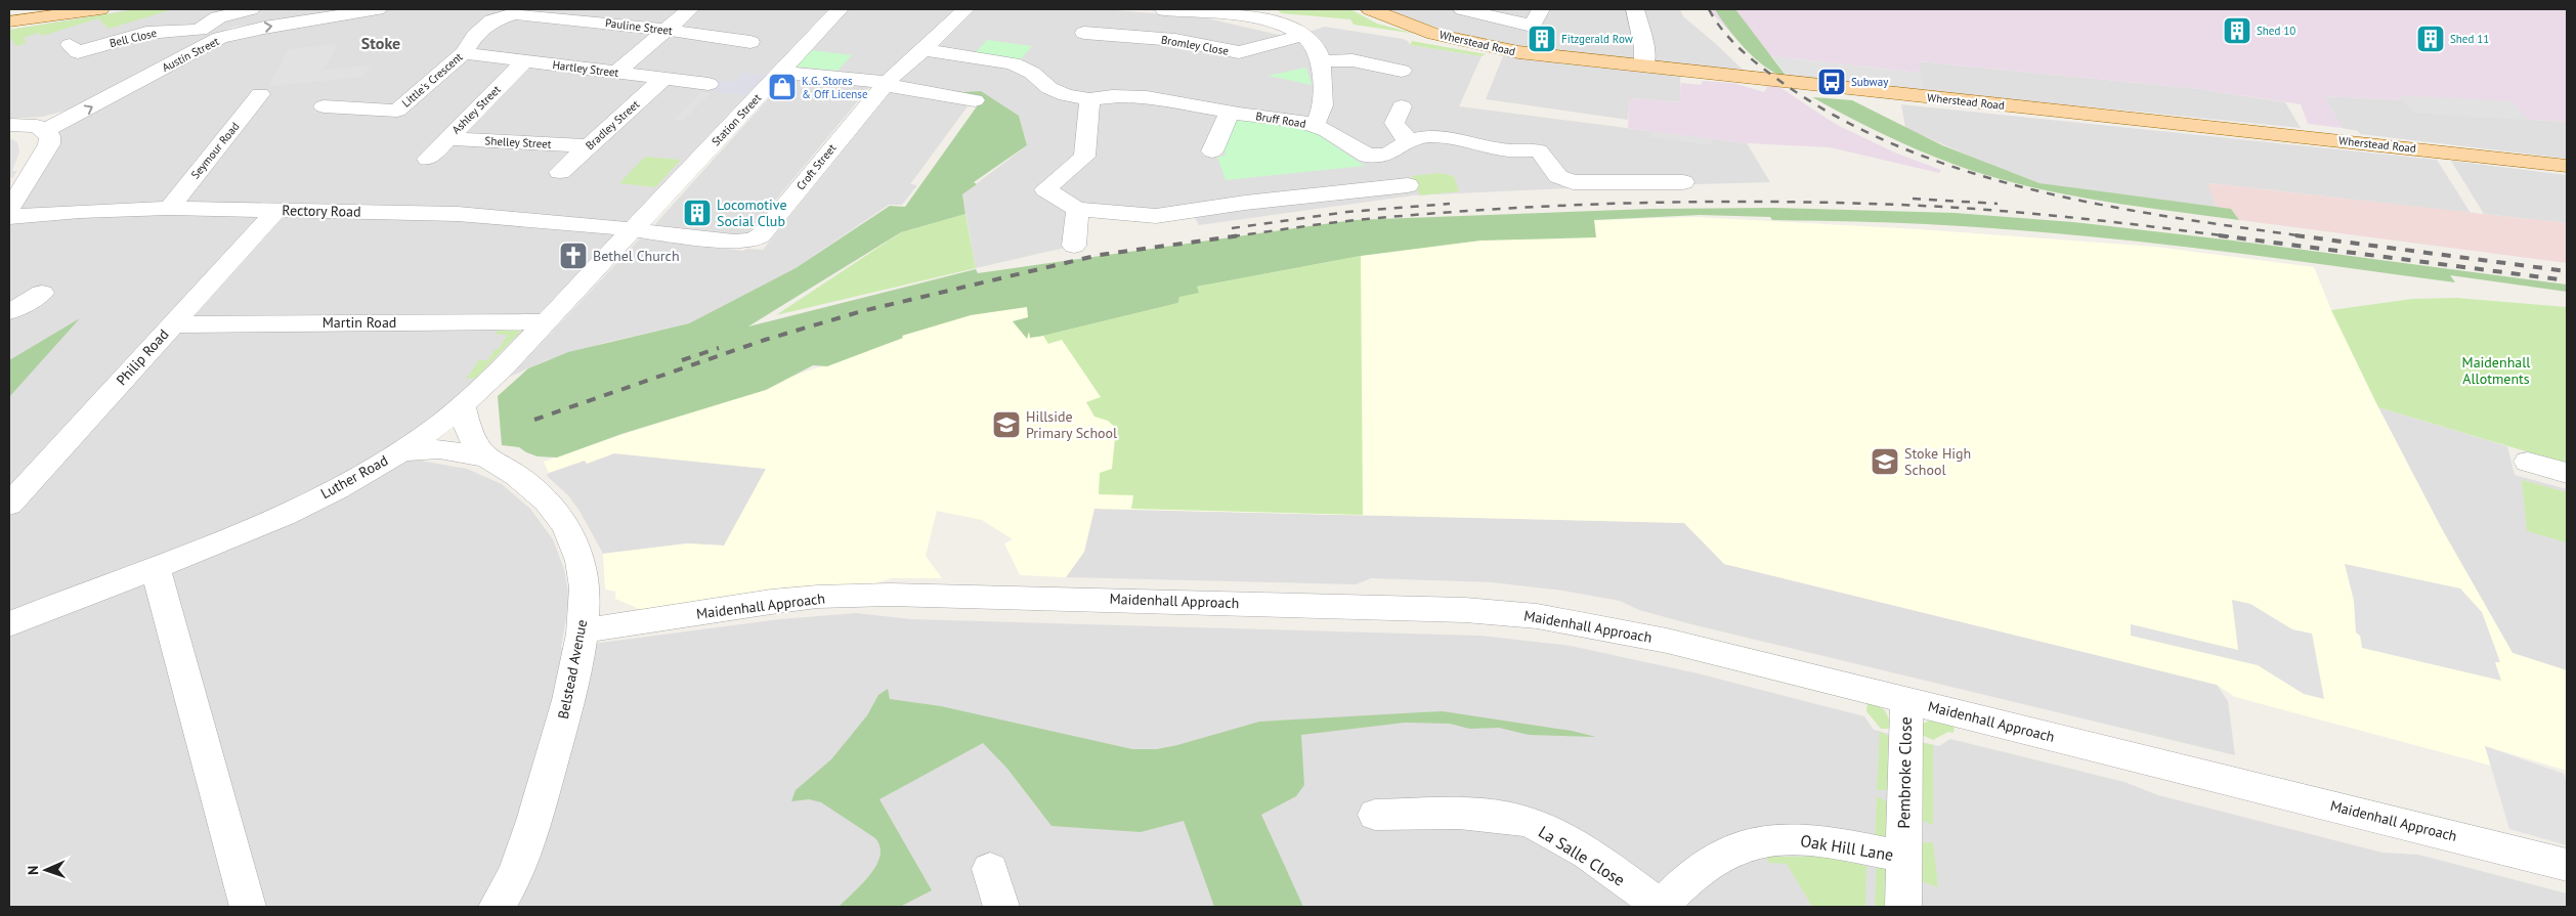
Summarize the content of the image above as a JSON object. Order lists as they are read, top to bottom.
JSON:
{
  "streets": {
    "main road": ["Wherstead Road"],
    "street": [
      "Pauline Street",
      "Bell Close",
      "Bromley Close",
      "Austin Street",
      "Hartley Street",
      "Little's Crescent",
      "Ashley Street",
      "Station Street",
      "Bruff Road",
      "Bradley Street",
      "Shelley Street",
      "Seymour Road",
      "Croft Street",
      "Rectory Road",
      "Martin Road",
      "Philip Road",
      "Luther Road",
      "Maidenhall Approach",
      "Belstead Avenue",
      "Pembroke Close",
      "Oak Hill Lane",
      "La Salle Close"
    ]
  },
  "crossings": [
    ["Pauline Street", "Little's Crescent"],
    ["Bell Close", "Austin Street"],
    ["Hartley Street", "Little's Crescent"],
    ["Hartley Street", "Ashley Street"],
    ["Hartley Street", "Bradley Street"],
    ["Ashley Street", "Shelley Street"],
    ["Station Street", "Croft Street"],
    ["Station Street", "Rectory Road"],
    ["Station Street", "Luther Road"],
    ["Bruff Road", "Croft Street"],
    ["Bradley Street", "Shelley Street"],
    ["Seymour Road", "Rectory Road"],
    ["Croft Street", "Rectory Road"],
    ["Croft Street", "Luther Road"],
    ["Rectory Road", "Philip Road"],
    ["Rectory Road", "Luther Road"],
    ["Martin Road", "Philip Road"],
    ["Martin Road", "Luther Road"],
    ["Luther Road", "Belstead Avenue"],
    ["Maidenhall Approach", "Belstead Avenue"],
    ["Maidenhall Approach", "Pembroke Close"],
    ["Pembroke Close", "Oak Hill Lane"],
    ["Oak Hill Lane", "La Salle Close"]
  ],
  "one_way": ["Austin Street"],
  "districts": ["Stoke"],
  "parks": ["Maidenhall Allotments"],
  "places": {
    "building": [
      "Shed 10",
      "Fitzgerald Row",
      "Shed 11",
      "Locomotive Social Club"
    ],
    "bus stop": ["Subway"],
    "shop": ["K.G. Stores & Off License"],
    "church": ["Bethel Church"],
    "school or university": ["Hillside Primary School", "Stoke High School"]
  },
  "north": "left"
}
